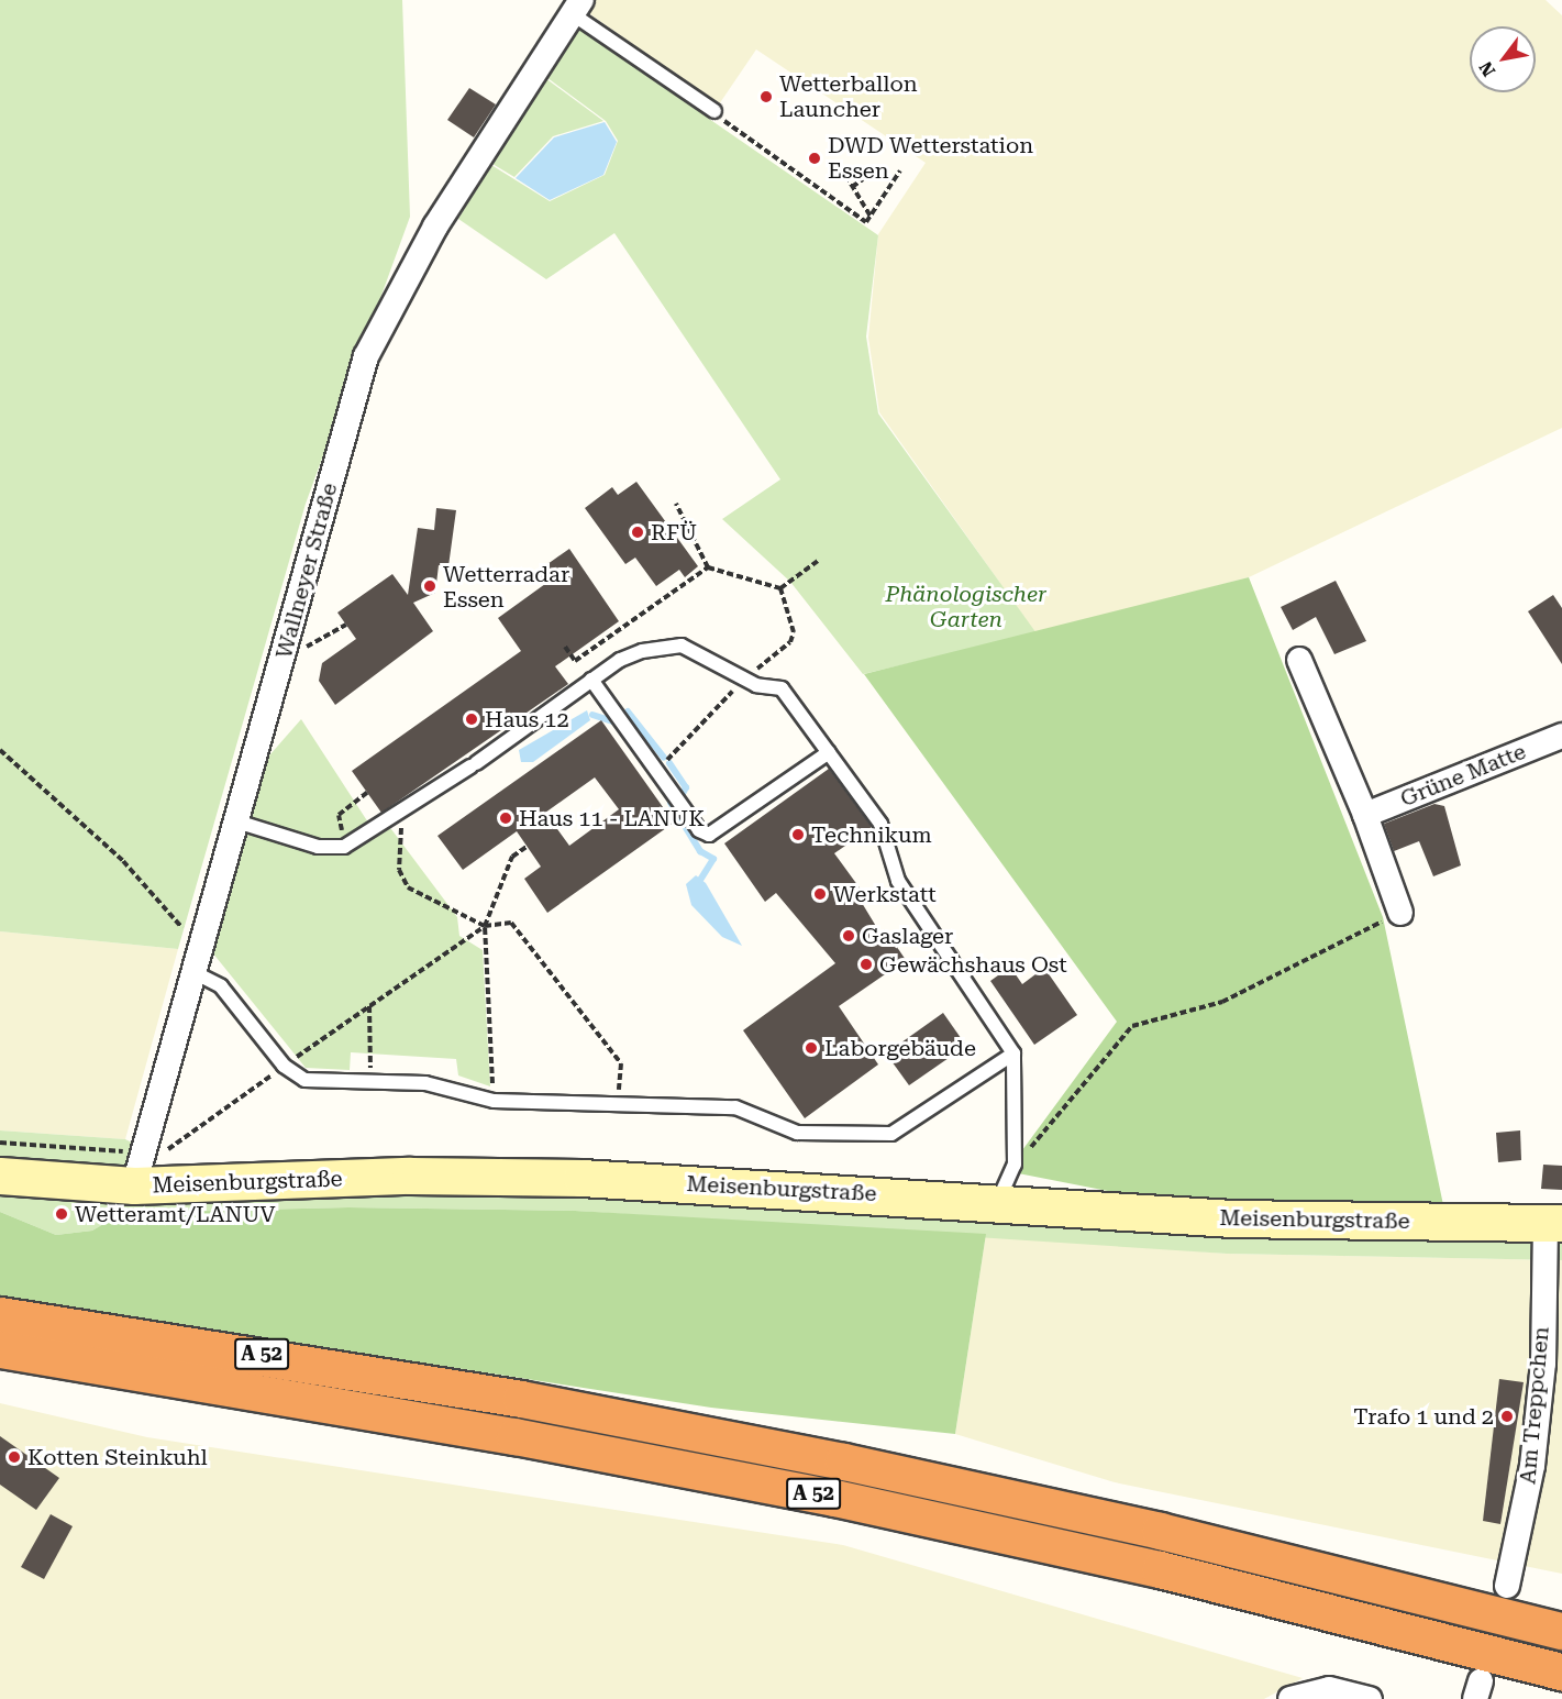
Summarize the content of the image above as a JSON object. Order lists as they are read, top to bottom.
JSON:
{
  "streets": {
    "highway": ["A 52"],
    "main road": ["Meisenburgstraße"],
    "street": ["Wallneyer Straße", "Grüne Matte", "Am Treppchen"]
  },
  "crossings": [
    ["Wallneyer Straße", "Meisenburgstraße"],
    ["Meisenburgstraße", "Am Treppchen"]
  ],
  "parks": ["Phänologischer Garten"],
  "places": [
    "Wetterballon Launcher",
    "DWD Wetterstation Essen",
    "RFÜ",
    "Wetterradar Essen",
    "Haus 12",
    "Haus 11 - LANUK",
    "Technikum",
    "Werkstatt",
    "Gaslager",
    "Gewächshaus Ost",
    "Laborgebäude",
    "Wetteramt/LANUV",
    "Trafo 1 und 2",
    "Kotten Steinkuhl"
  ],
  "north": "bottom left"
}
